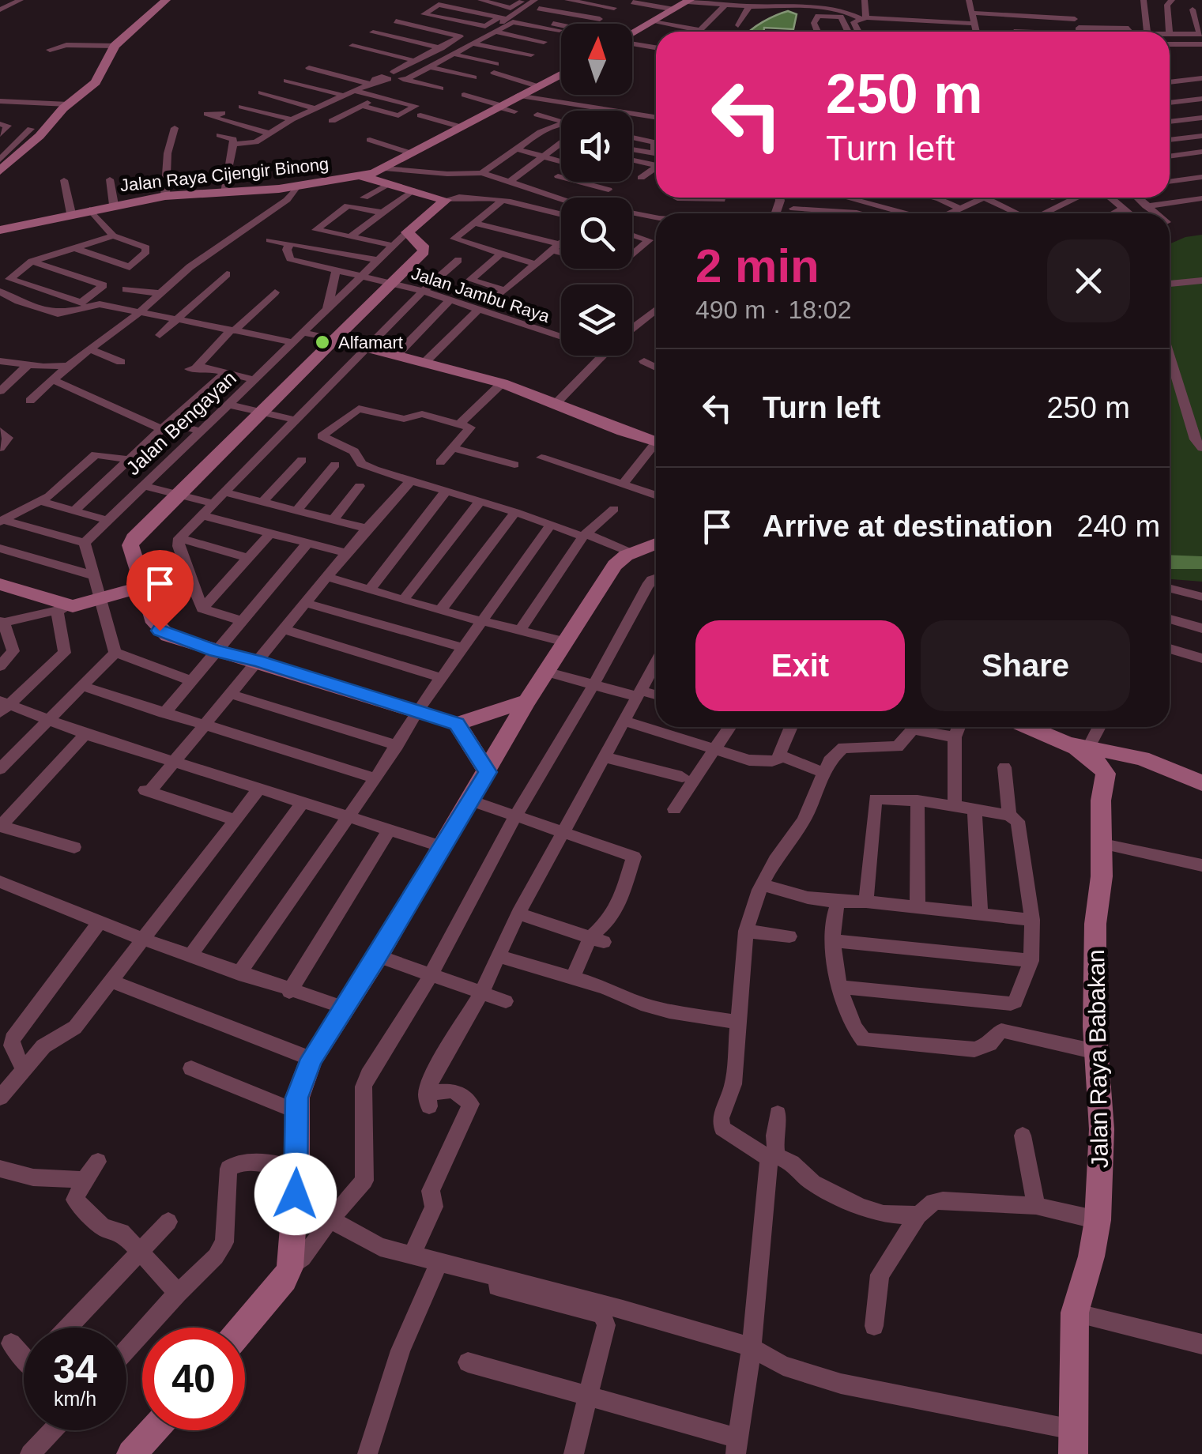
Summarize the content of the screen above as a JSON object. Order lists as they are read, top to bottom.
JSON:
{
  "streets": {
    "street": [
      "Jalan Raya Cijengir Binong",
      "Jalan Jambu Raya",
      "Jalan Bengayan",
      "Jalan Raya Babakan"
    ]
  },
  "crossings": [
    ["Jalan Raya Cijengir Binong", "Jalan Bengayan"],
    ["Jalan Jambu Raya", "Jalan Bengayan"]
  ],
  "places": ["Alfamart"],
  "north": "top",
  "page": {
    "turn": ["250 m", "Turn left"],
    "heading": ["2 min", "490 m · 18:02"],
    "list": [
      {
        "name": "Turn left",
        "value": "250 m"
      },
      {
        "name": "Arrive at destination",
        "value": "240 m"
      }
    ],
    "buttons": ["Exit", "Share"],
    "speed": "34 km/h",
    "limit": "40"
  }
}
